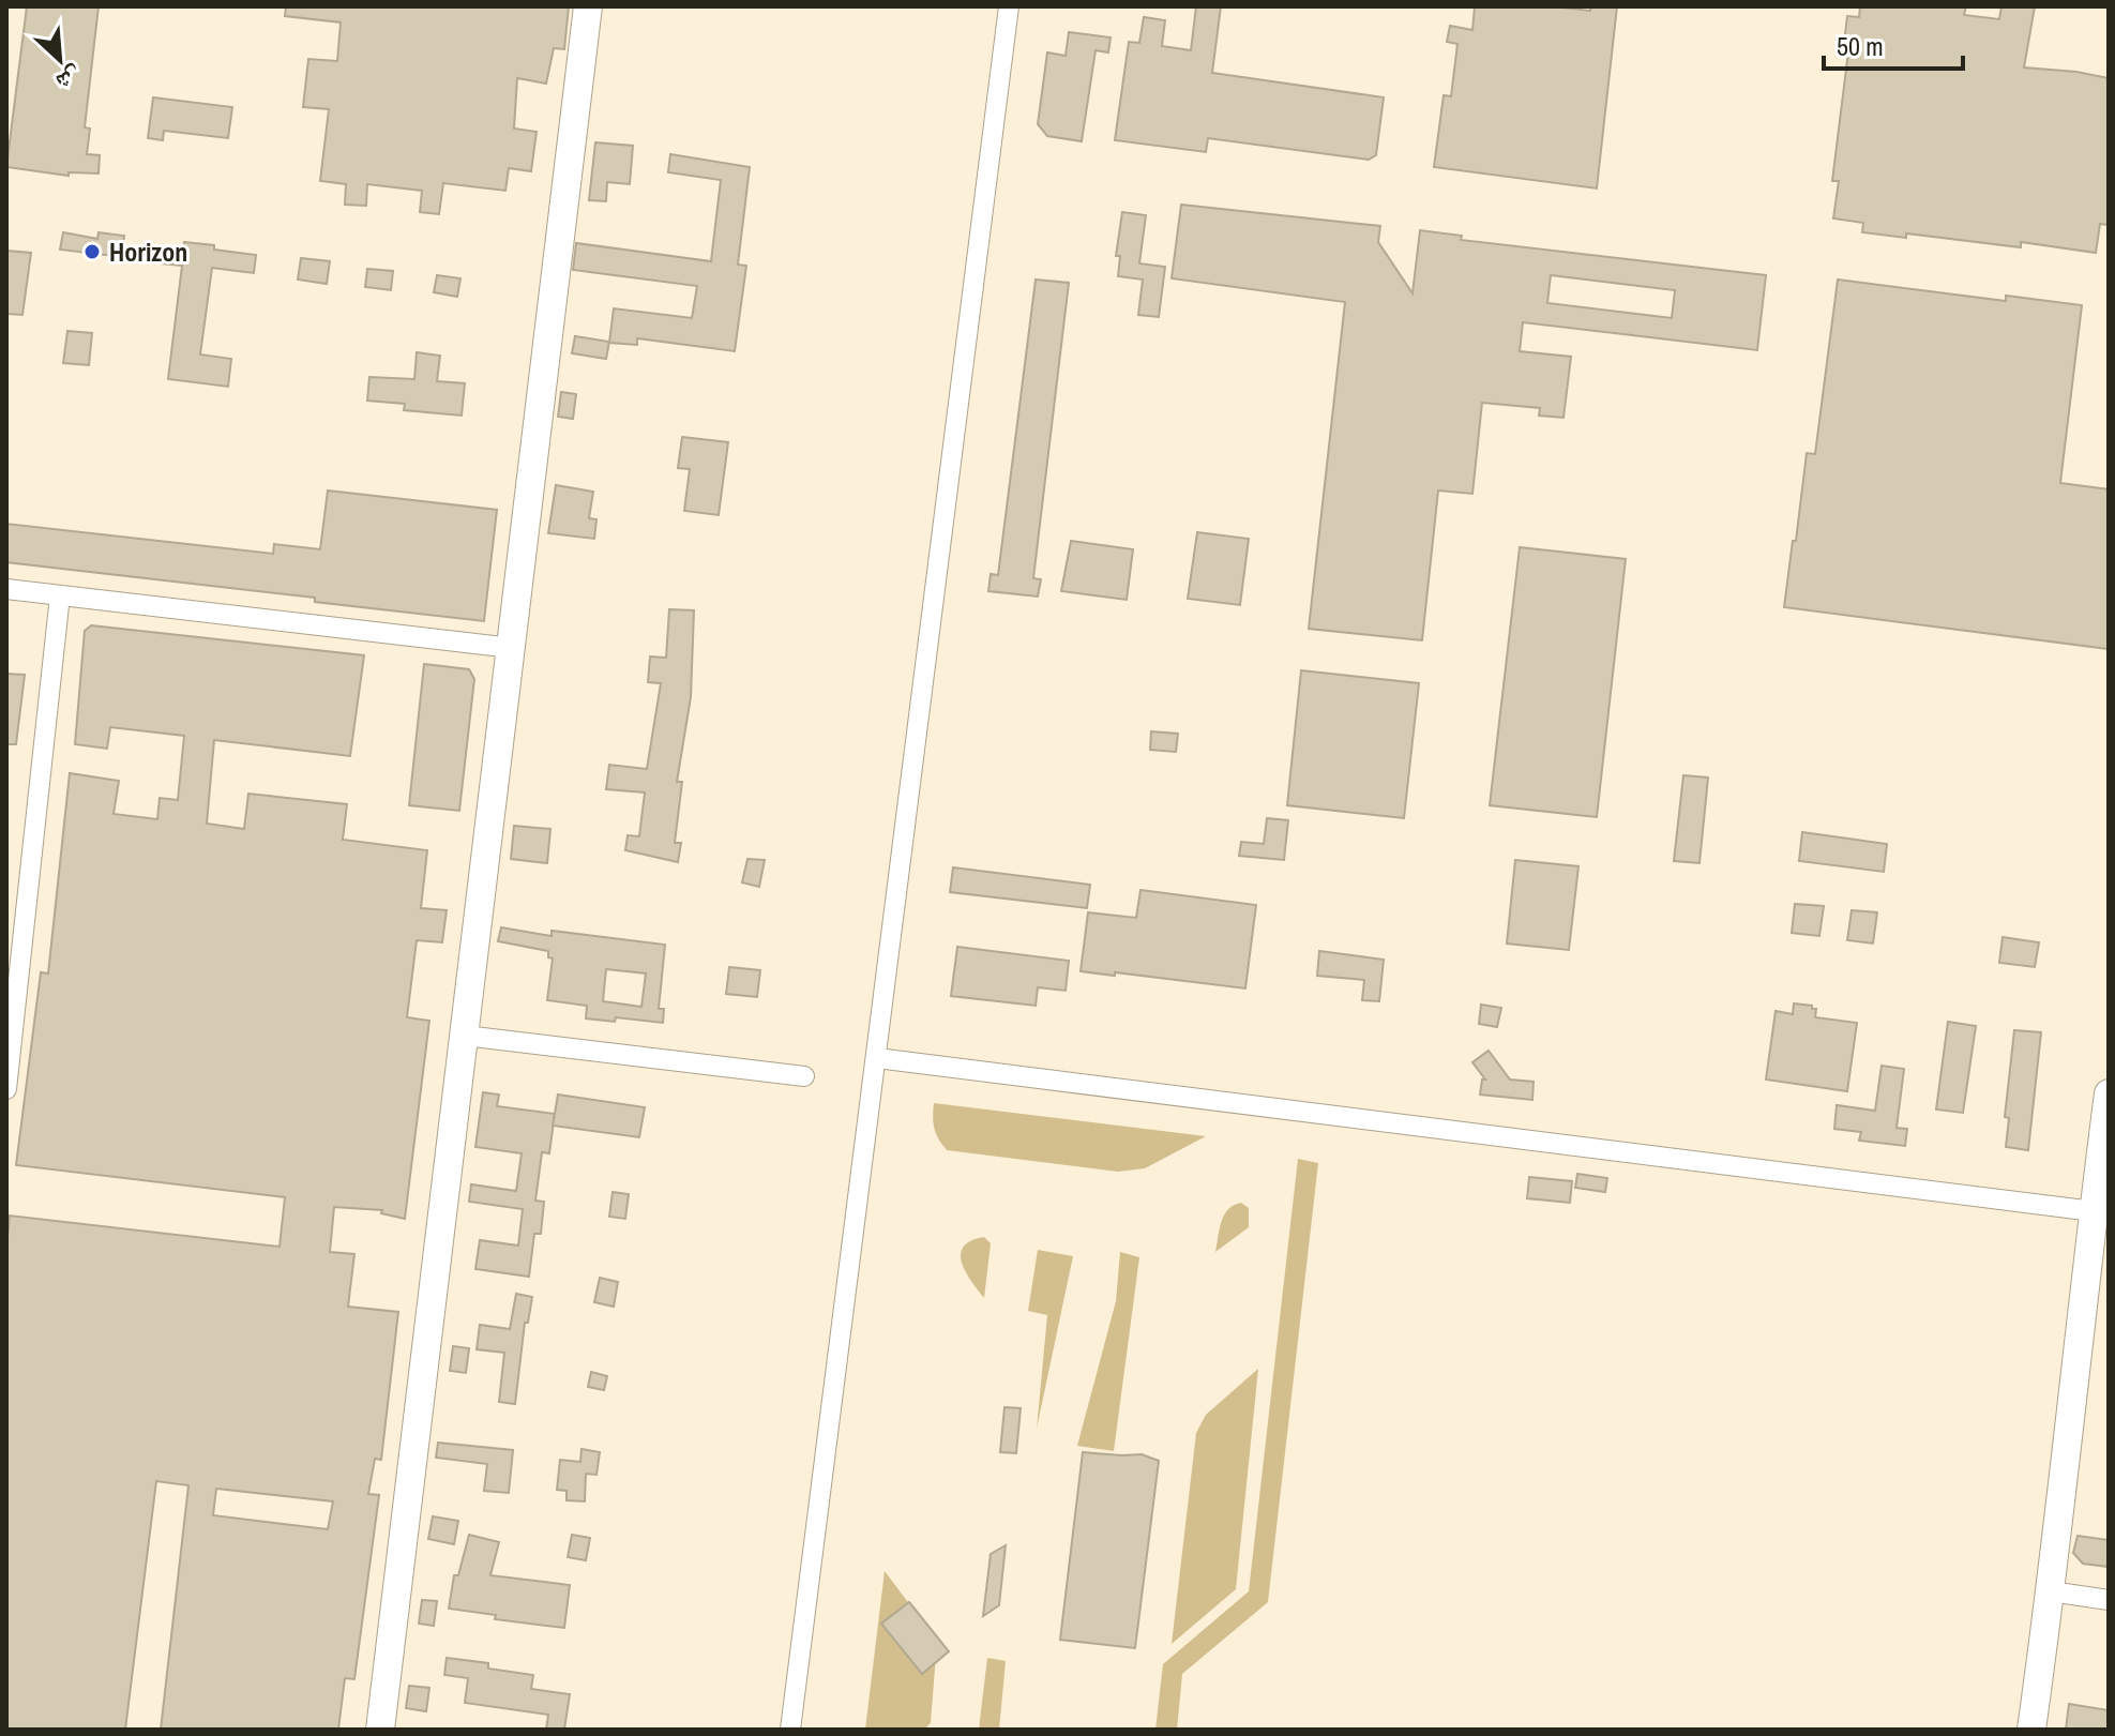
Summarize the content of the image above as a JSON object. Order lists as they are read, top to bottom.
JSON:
{
  "places": ["Horizon"],
  "scale_bar": "50 m",
  "north": "bottom right"
}
